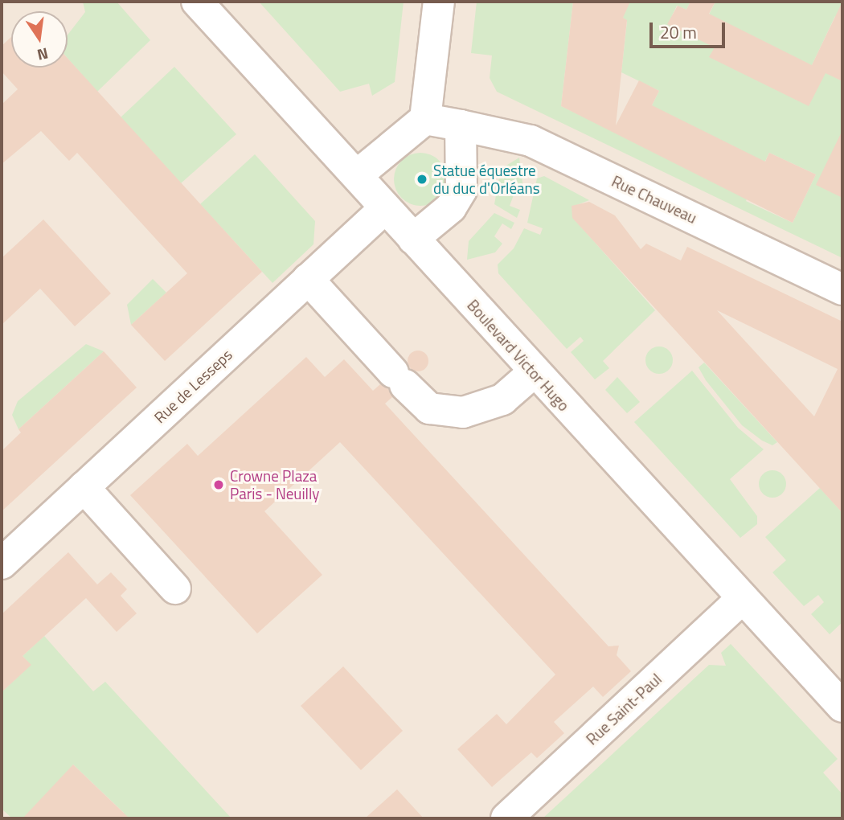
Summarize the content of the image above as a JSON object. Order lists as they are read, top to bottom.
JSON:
{
  "streets": {
    "street": [
      "Rue Chauveau",
      "Boulevard Victor Hugo",
      "Rue de Lesseps",
      "Rue Saint-Paul"
    ]
  },
  "crossings": [
    ["Boulevard Victor Hugo", "Rue de Lesseps"],
    ["Boulevard Victor Hugo", "Rue Saint-Paul"]
  ],
  "places": ["Statue équestre du duc d'Orléans", "Crowne Plaza Paris - Neuilly"],
  "scale_bar": "20 m",
  "north": "bottom"
}
